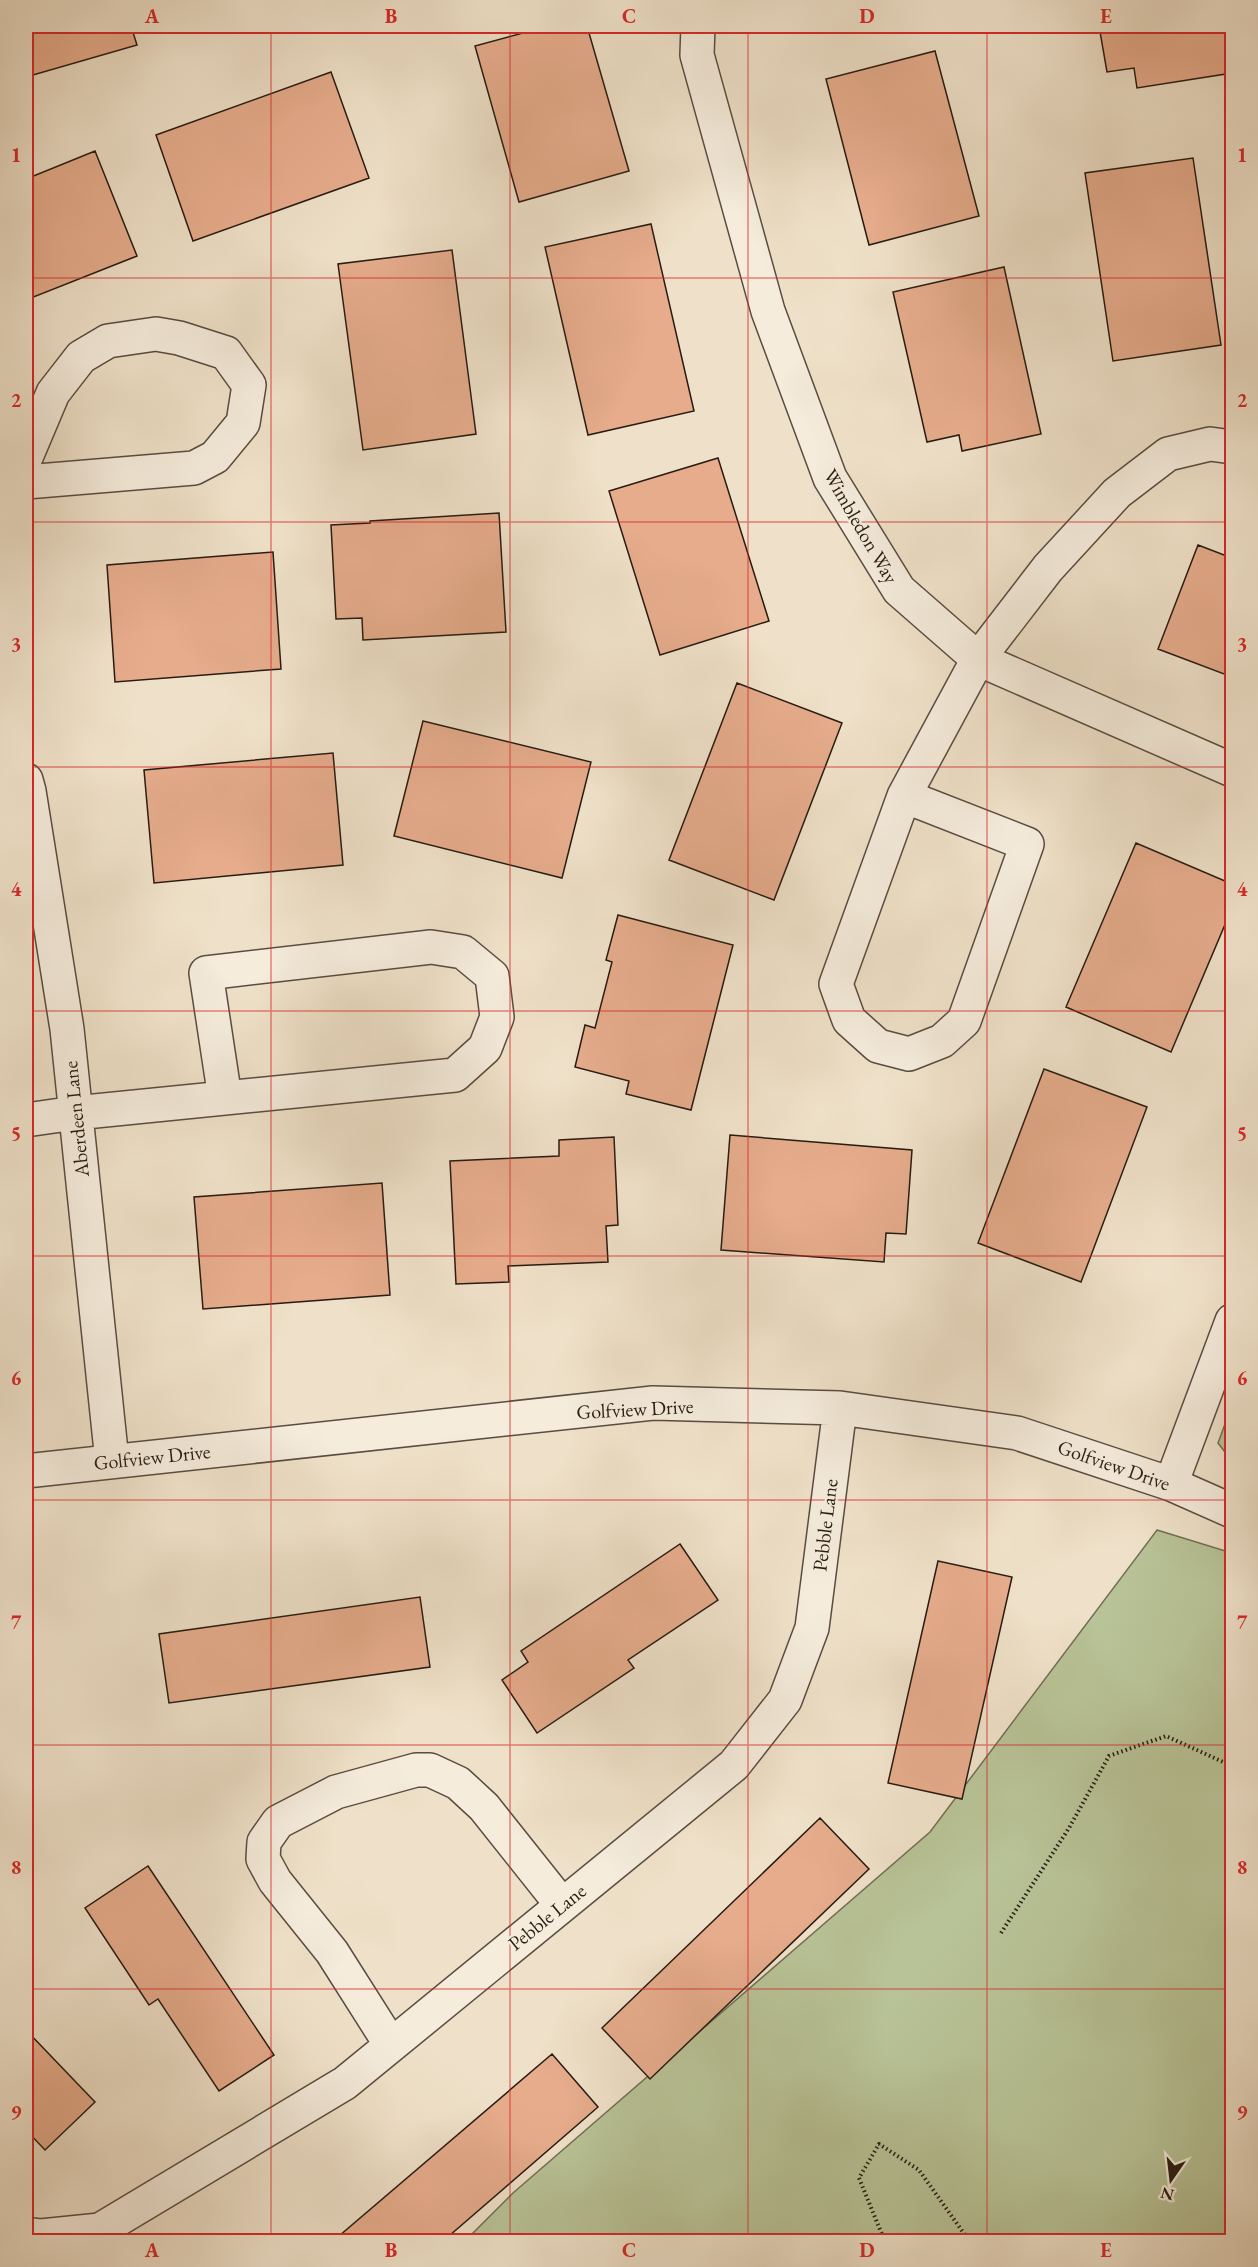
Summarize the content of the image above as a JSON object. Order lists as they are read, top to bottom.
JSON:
{
  "streets": {
    "street": [
      "Wimbledon Way",
      "Aberdeen Lane",
      "Golfview Drive",
      "Pebble Lane"
    ]
  },
  "crossings": [
    ["Aberdeen Lane", "Golfview Drive"],
    ["Golfview Drive", "Pebble Lane"]
  ],
  "north": "bottom",
  "grid": {
    "columns": [
      "A",
      "B",
      "C",
      "D",
      "E"
    ],
    "rows": [
      "1",
      "2",
      "3",
      "4",
      "5",
      "6",
      "7",
      "8",
      "9"
    ]
  }
}
